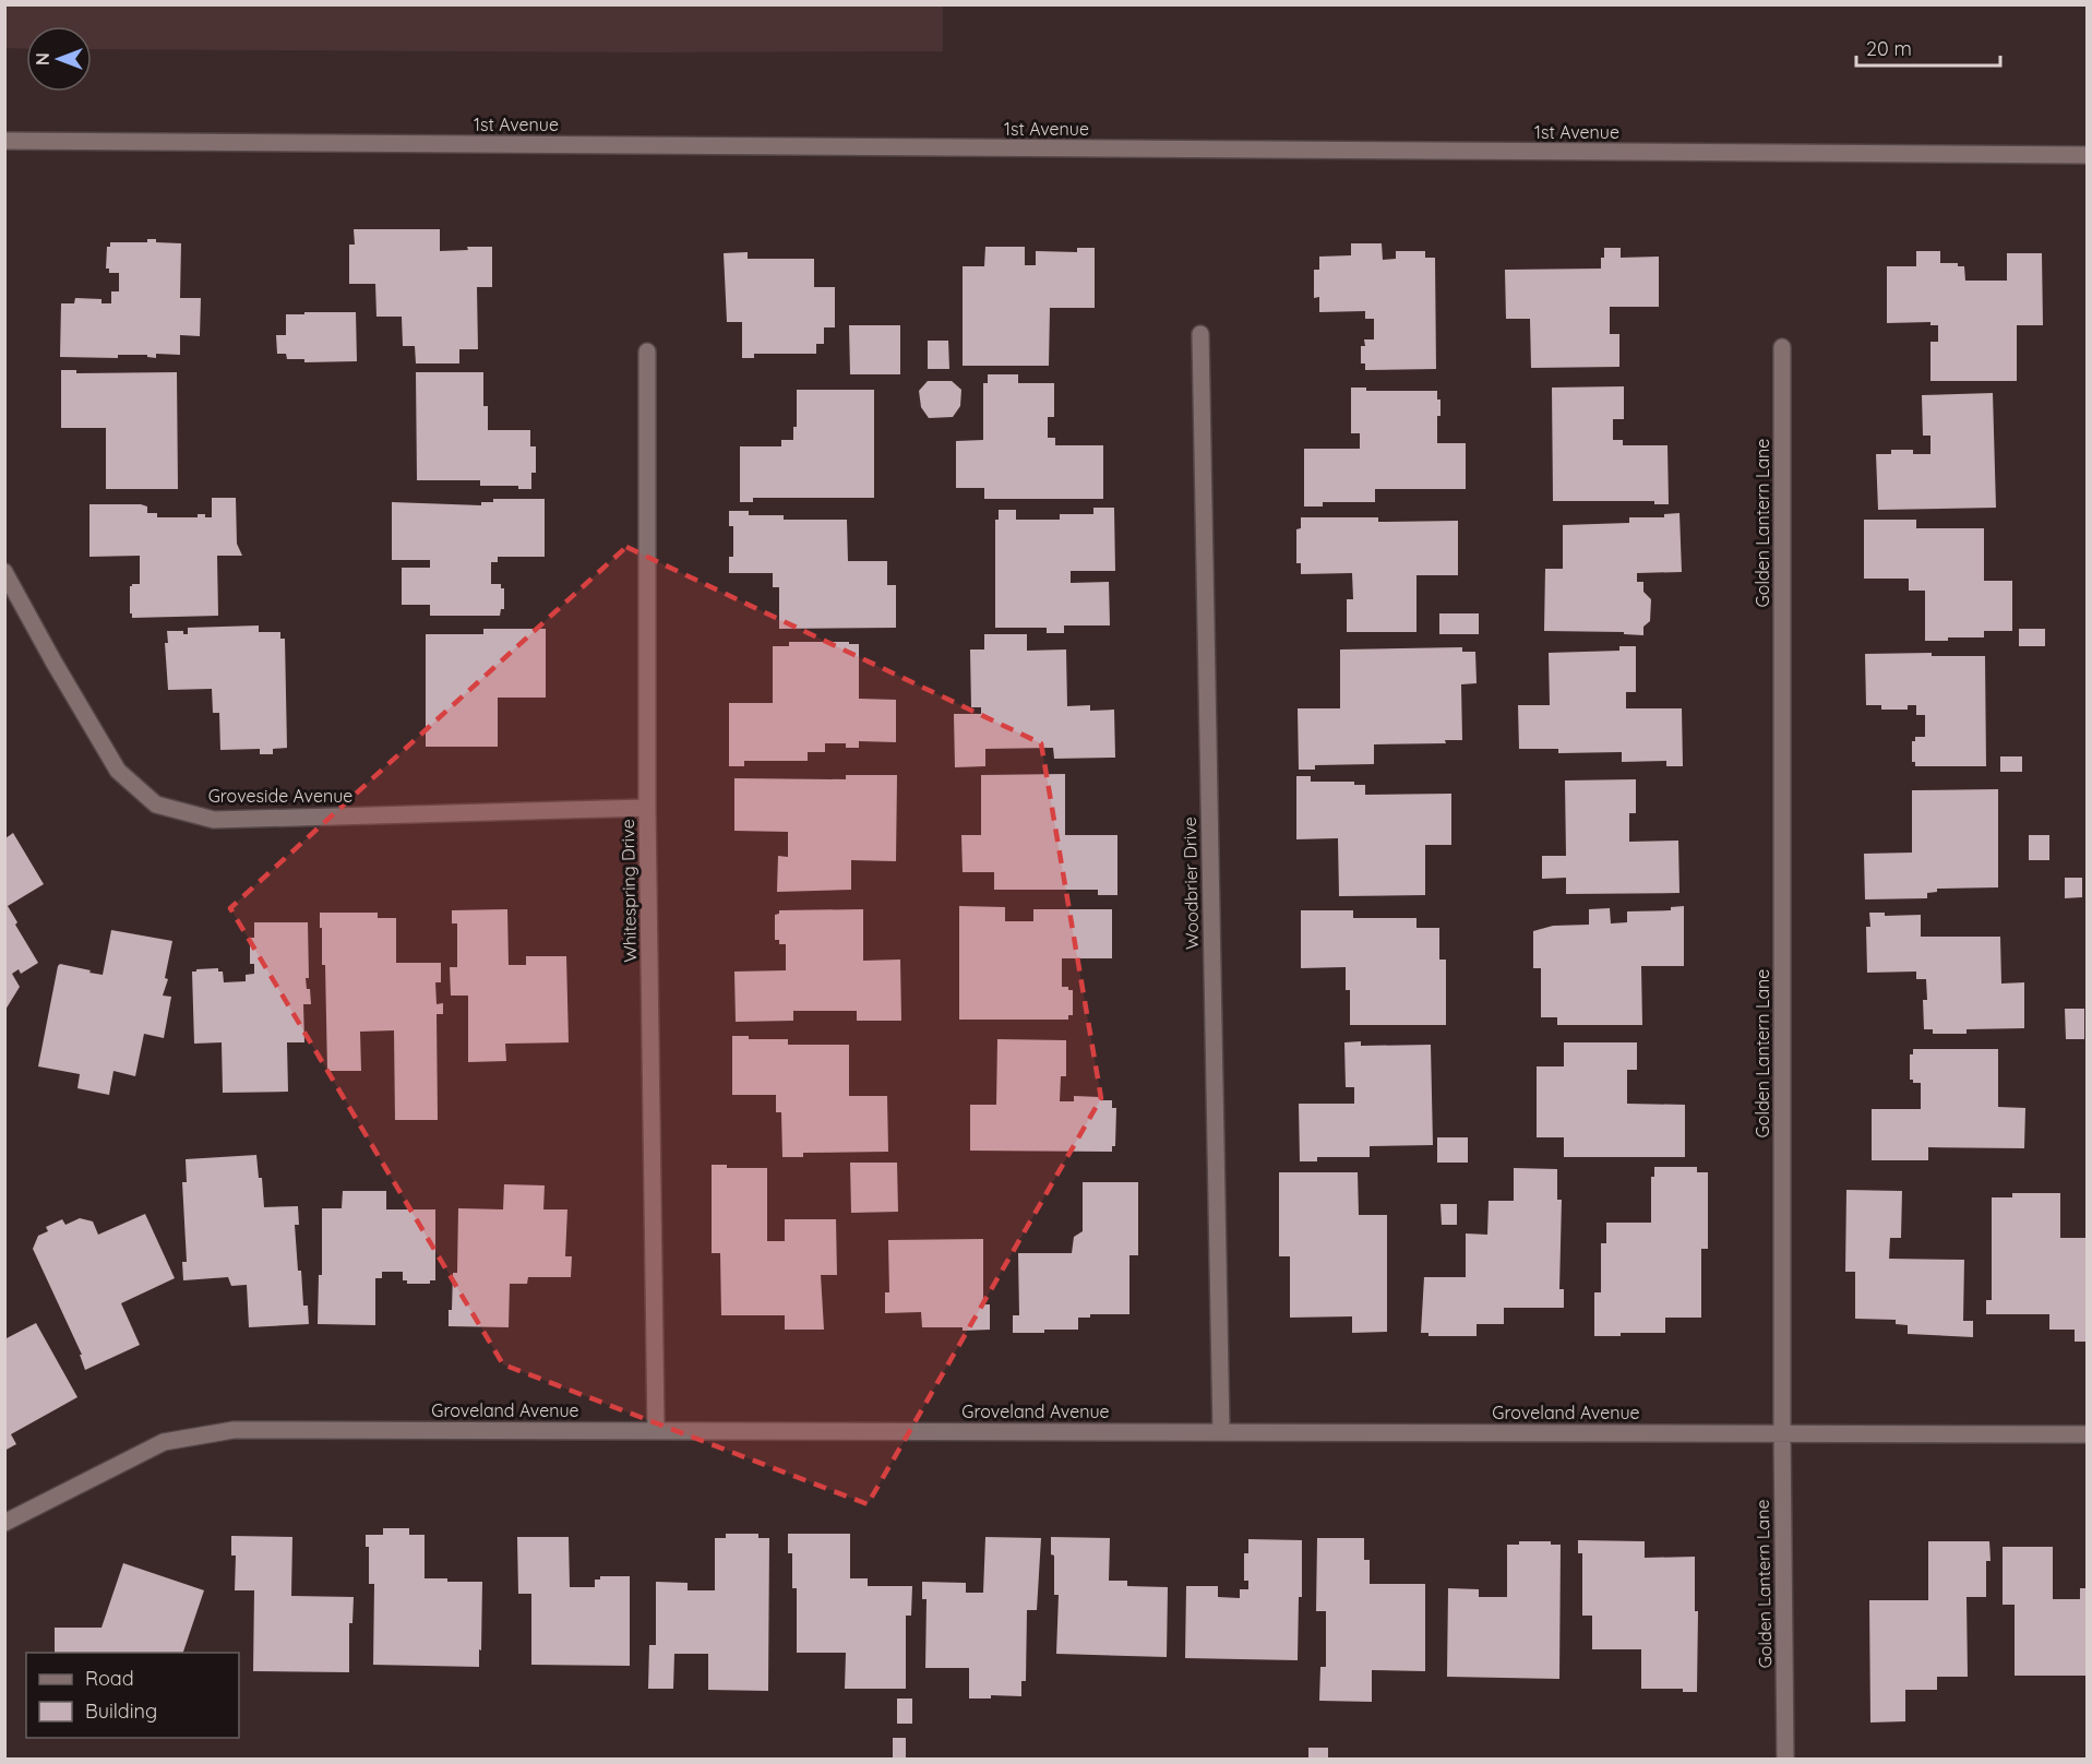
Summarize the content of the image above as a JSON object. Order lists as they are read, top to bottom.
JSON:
{
  "streets": {
    "street": [
      "1st Avenue",
      "Golden Lantern Lane",
      "Groveside Avenue",
      "Woodbrier Drive",
      "Whitespring Drive",
      "Groveland Avenue"
    ]
  },
  "crossings": [
    ["Golden Lantern Lane", "Groveland Avenue"],
    ["Groveside Avenue", "Whitespring Drive"],
    ["Woodbrier Drive", "Groveland Avenue"],
    ["Whitespring Drive", "Groveland Avenue"]
  ],
  "legend": ["Road", "Building"],
  "scale_bar": "20 m",
  "north": "left"
}
